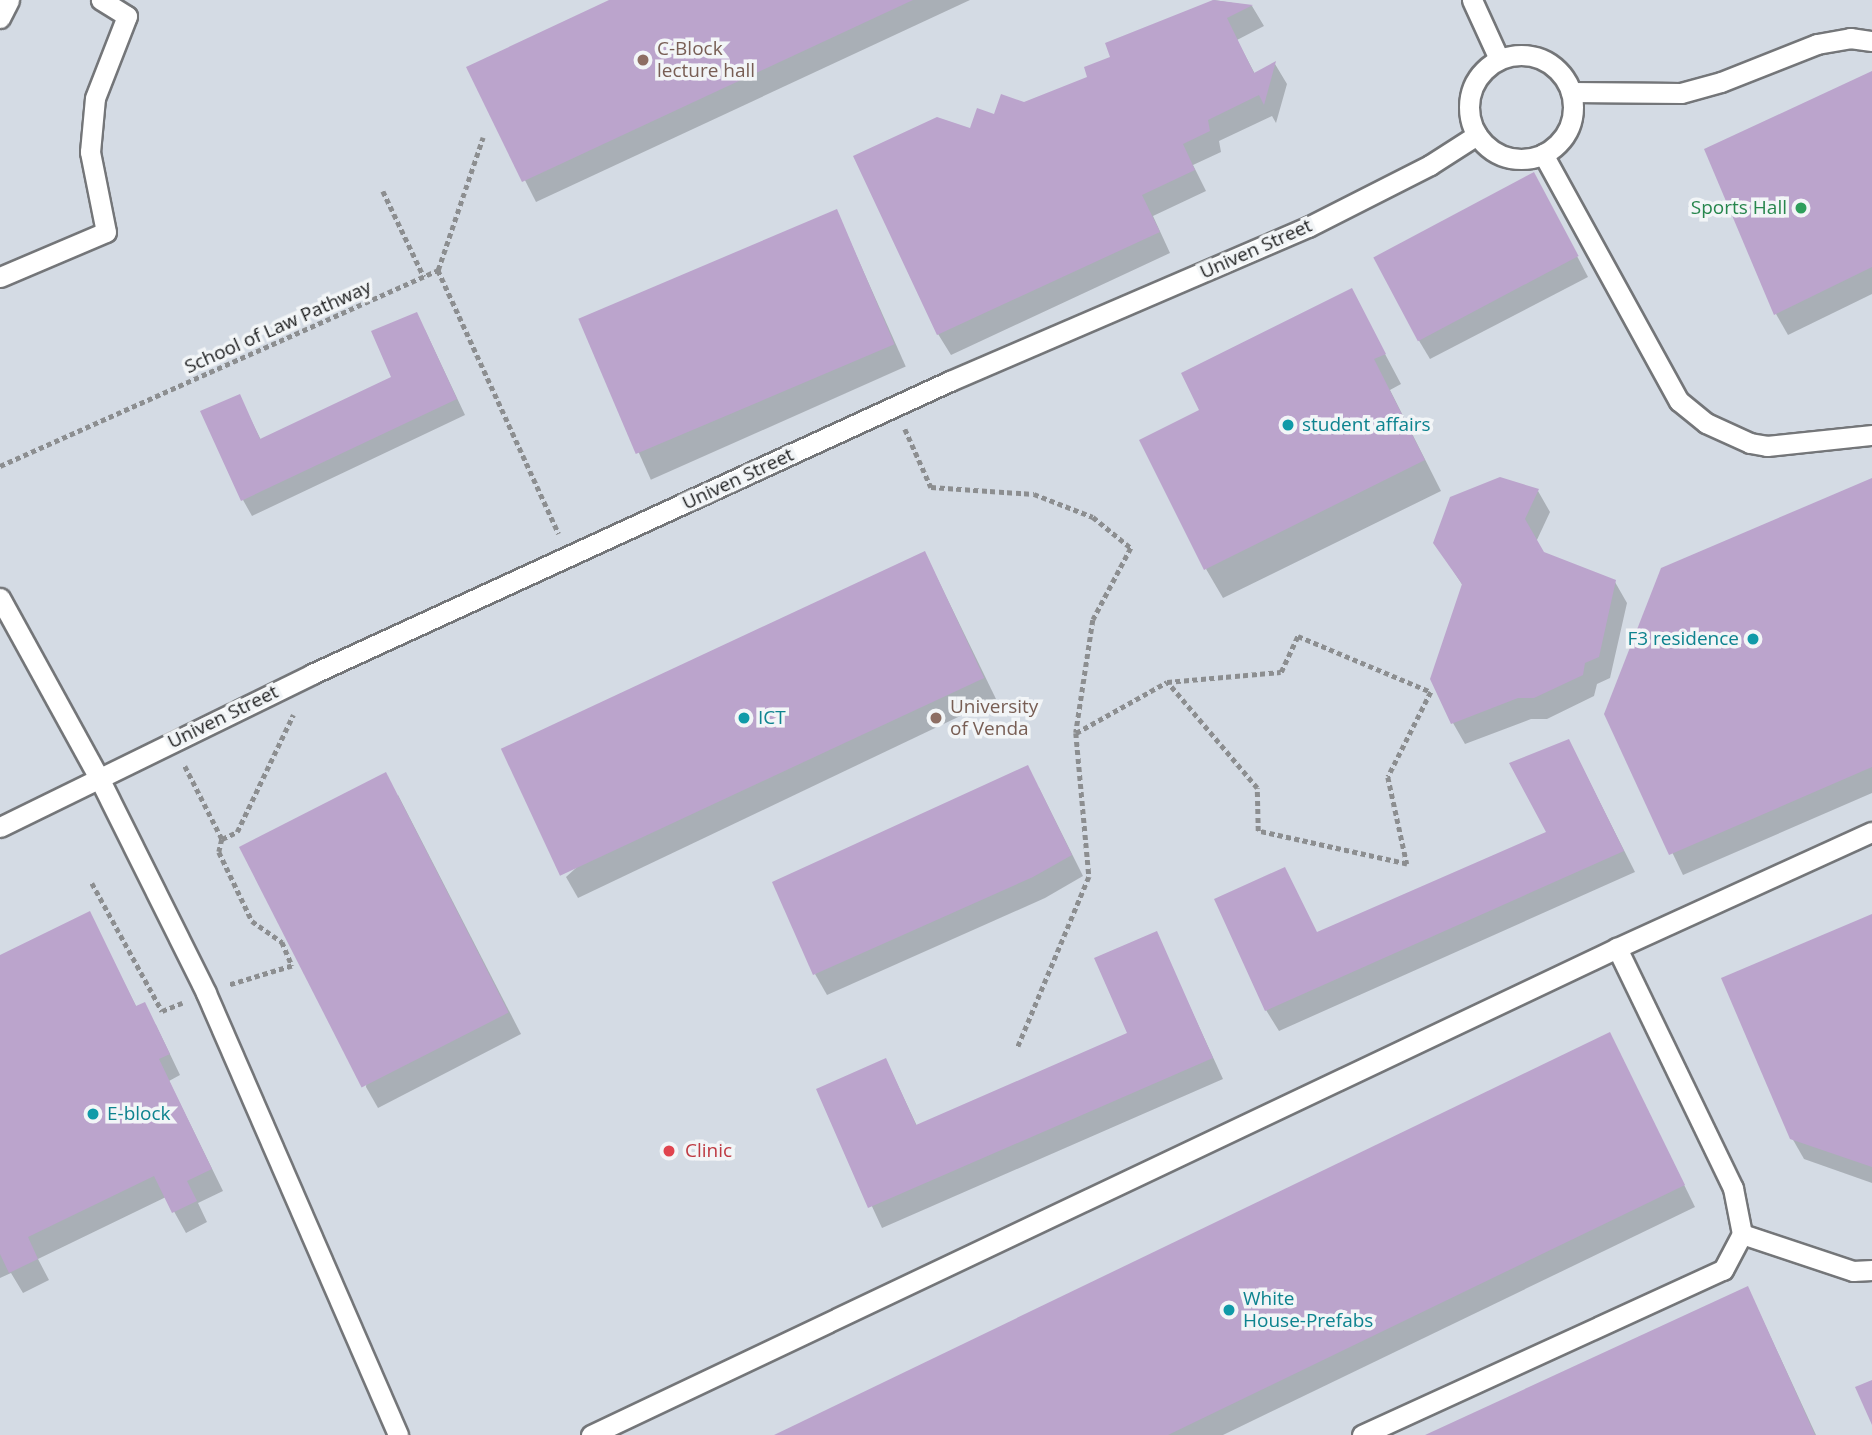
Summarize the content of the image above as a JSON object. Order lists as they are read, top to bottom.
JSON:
{
  "streets": {
    "lane": ["Univen Street"],
    "path": ["School of Law Pathway"]
  },
  "places": [
    "C-Block lecture hall",
    "Sports Hall",
    "student affairs",
    "F3 residence",
    "ICT",
    "University of Venda",
    "E-block",
    "Clinic",
    "White House-Prefabs"
  ]
}
